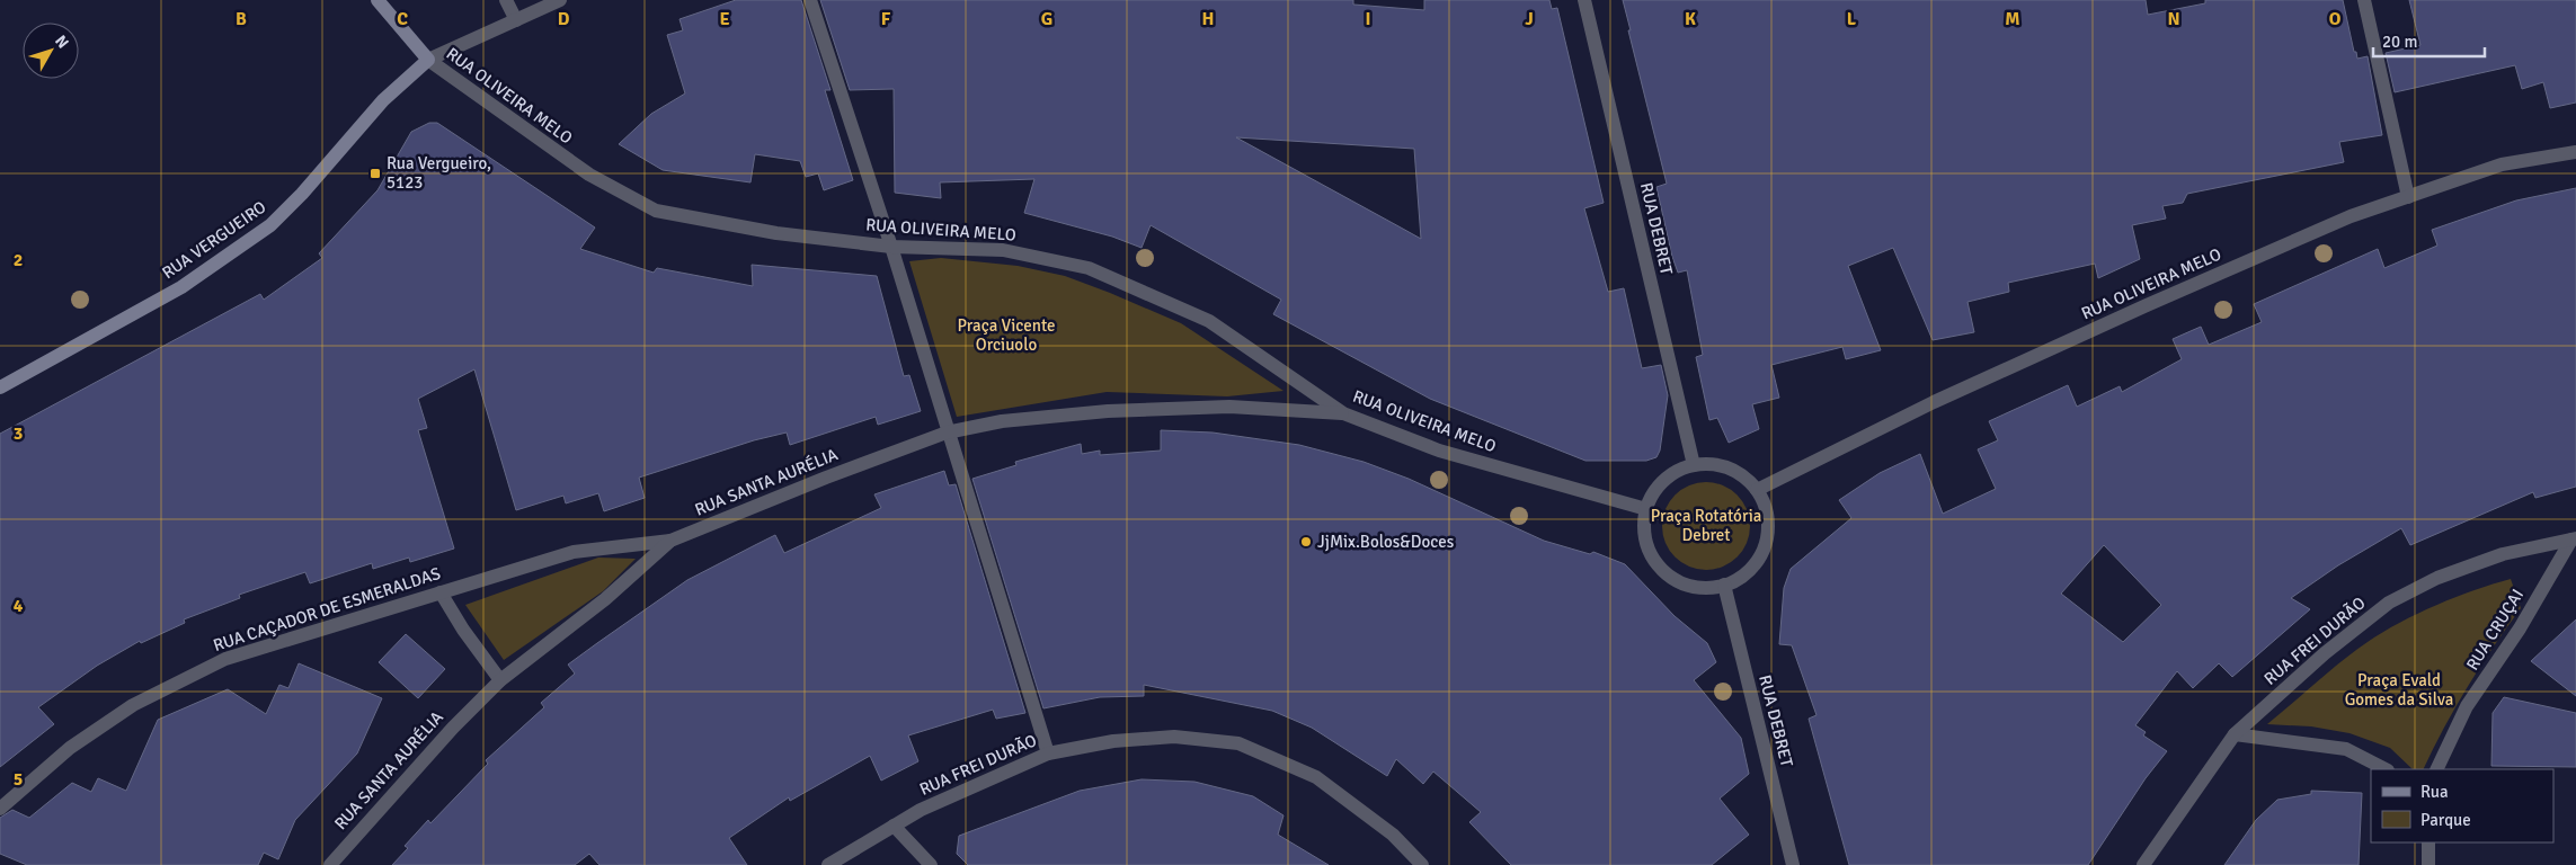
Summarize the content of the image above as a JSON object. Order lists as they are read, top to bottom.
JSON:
{
  "streets": {
    "main road": ["RUA VERGUEIRO"],
    "street": [
      "RUA OLIVEIRA MELO",
      "RUA DEBRET",
      "RUA SANTA AURÉLIA",
      "RUA CAÇADOR DE ESMERALDAS",
      "RUA CRUÇAI",
      "RUA FREI DURÃO"
    ]
  },
  "crossings": [
    ["RUA OLIVEIRA MELO", "RUA DEBRET"],
    ["RUA OLIVEIRA MELO", "RUA VERGUEIRO"],
    ["RUA OLIVEIRA MELO", "RUA SANTA AURÉLIA"],
    ["RUA SANTA AURÉLIA", "RUA CAÇADOR DE ESMERALDAS"],
    ["RUA CRUÇAI", "RUA FREI DURÃO"]
  ],
  "parks": ["Praça Vicente Orciuolo", "Praça Rotatória Debret", "Praça Evald Gomes da Silva"],
  "places": {
    "transit": ["Rua Vergueiro, 5123"],
    "other": ["JjMix.Bolos&Doces"]
  },
  "legend": ["Rua", "Parque"],
  "scale_bar": "20 m",
  "north": "top right",
  "grid": {
    "columns": [
      "B",
      "C",
      "D",
      "E",
      "F",
      "G",
      "H",
      "I",
      "J",
      "K",
      "L",
      "M",
      "N",
      "O"
    ],
    "rows": [
      "2",
      "3",
      "4",
      "5"
    ]
  }
}
